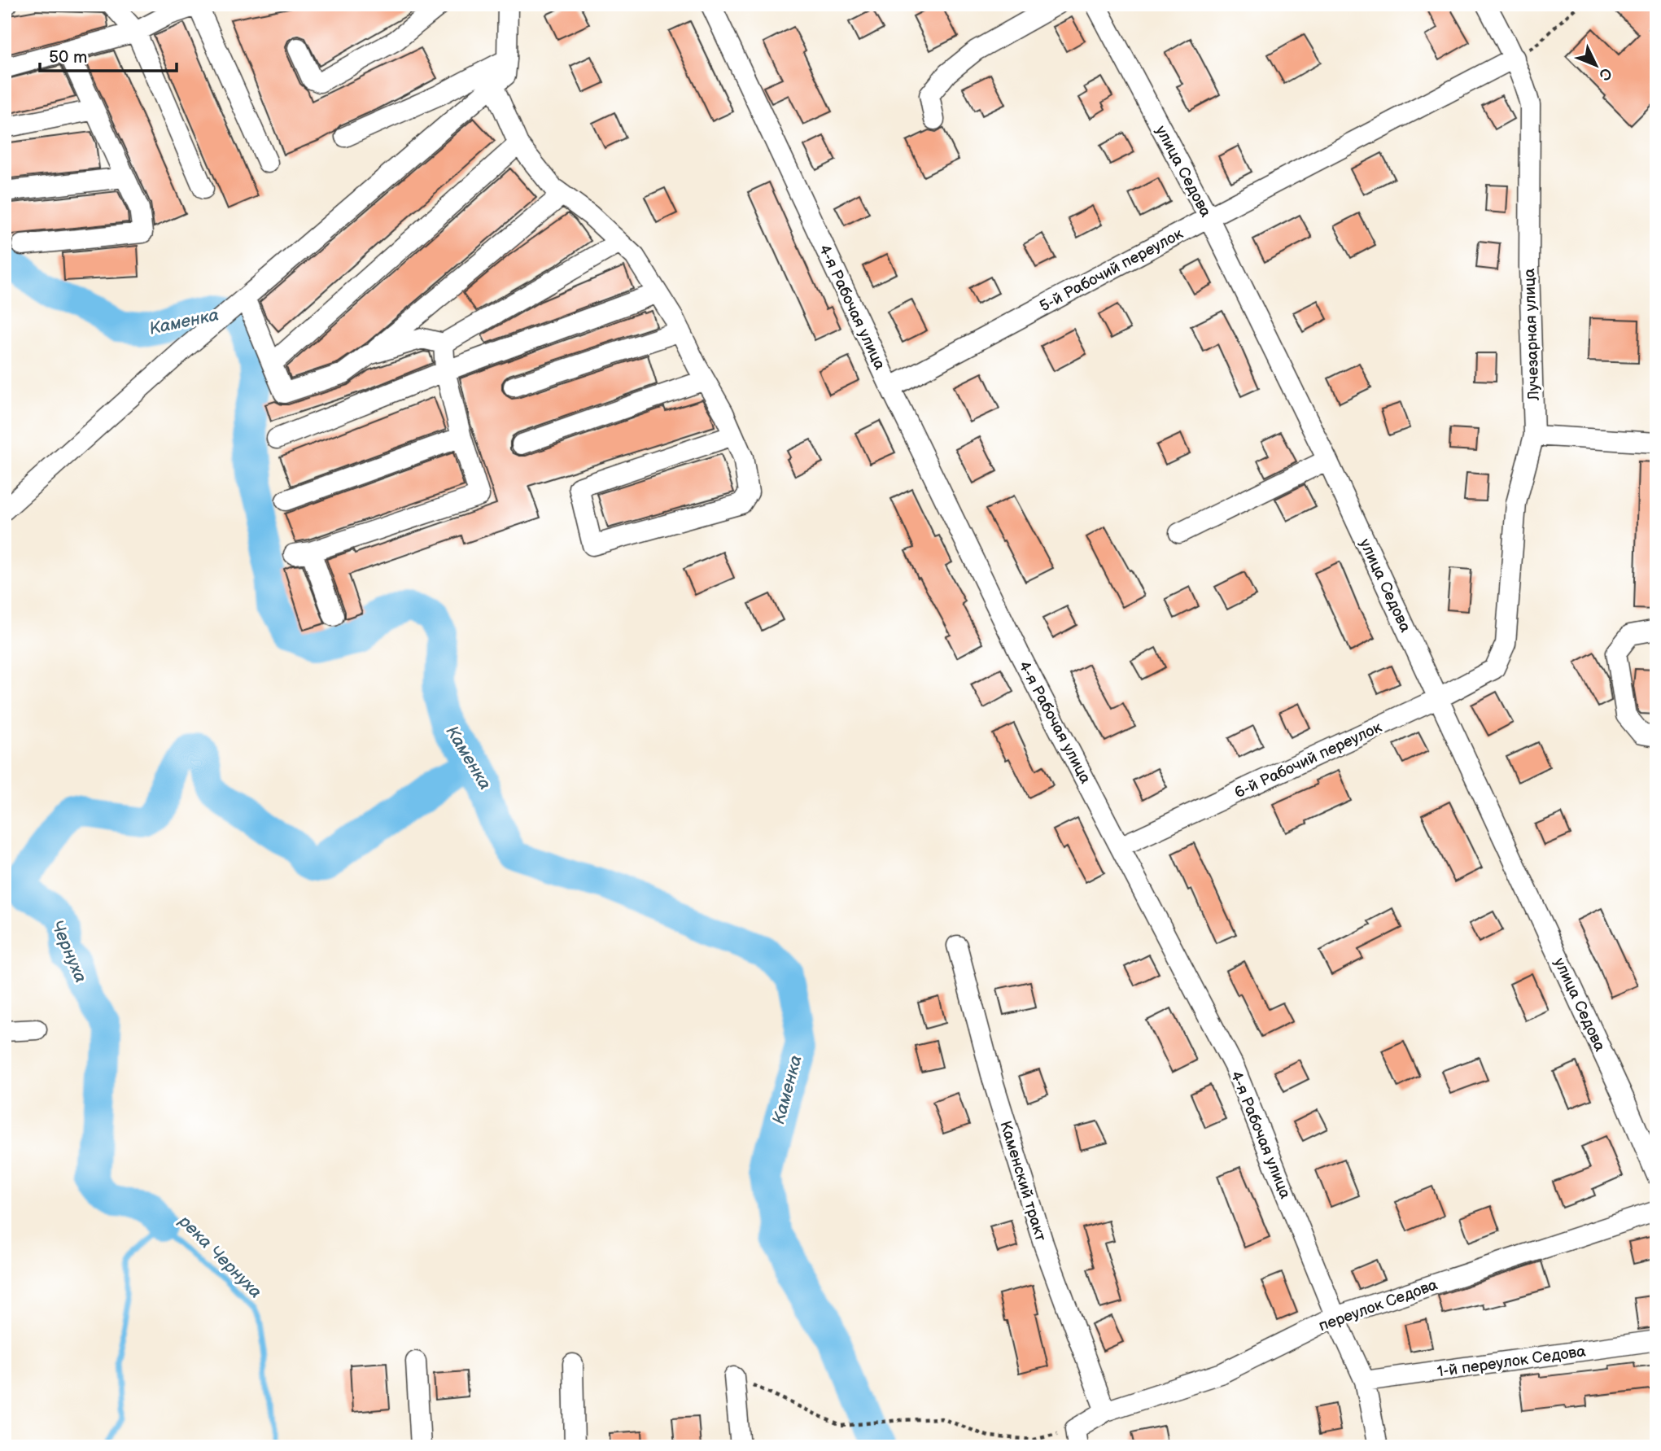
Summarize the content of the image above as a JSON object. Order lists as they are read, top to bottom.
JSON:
{
  "streets": {
    "street": [
      "улица Седова",
      "5-й Рабочий переулок",
      "4-я Рабочая улица",
      "Лучезарная улица",
      "6-й Рабочий переулок",
      "Каменский тракт",
      "переулок Седова",
      "1-й переулок Седова"
    ]
  },
  "crossings": [
    ["улица Седова", "5-й Рабочий переулок"],
    ["улица Седова", "6-й Рабочий переулок"],
    ["5-й Рабочий переулок", "4-я Рабочая улица"],
    ["5-й Рабочий переулок", "Лучезарная улица"],
    ["4-я Рабочая улица", "6-й Рабочий переулок"],
    ["4-я Рабочая улица", "переулок Седова"],
    ["4-я Рабочая улица", "1-й переулок Седова"],
    ["Лучезарная улица", "6-й Рабочий переулок"],
    ["Каменский тракт", "переулок Седова"]
  ],
  "water": ["Каменка", "Чернуха", "река Чернуха"],
  "scale_bar": "50 m",
  "north": "bottom right"
}
